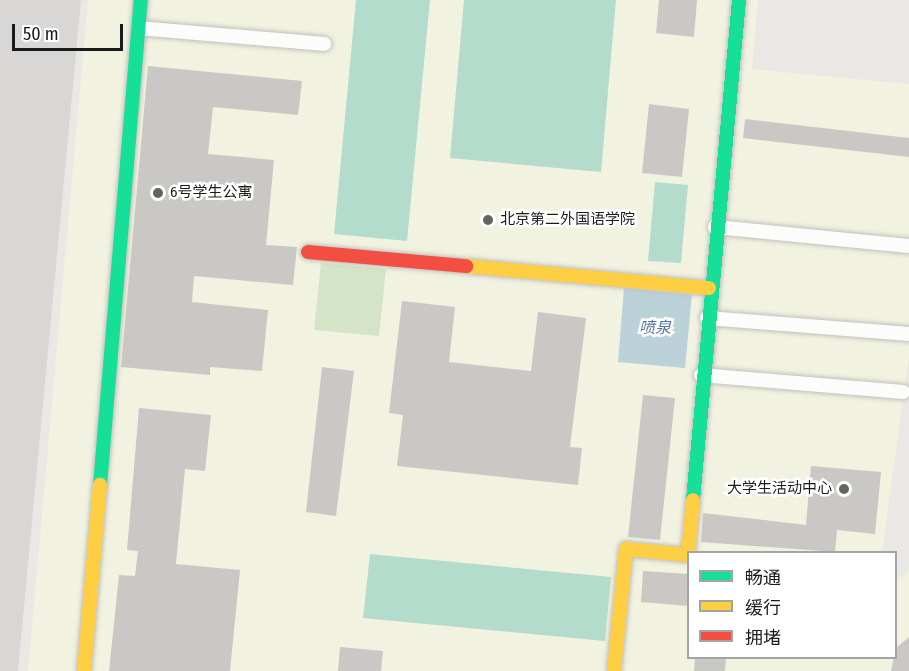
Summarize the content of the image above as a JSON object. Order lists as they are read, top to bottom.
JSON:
{
  "water": ["喷泉"],
  "places": ["6号学生公寓", "北京第二外国语学院", "大学生活动中心"],
  "legend": ["畅通", "缓行", "拥堵"],
  "scale_bar": "50 m"
}
